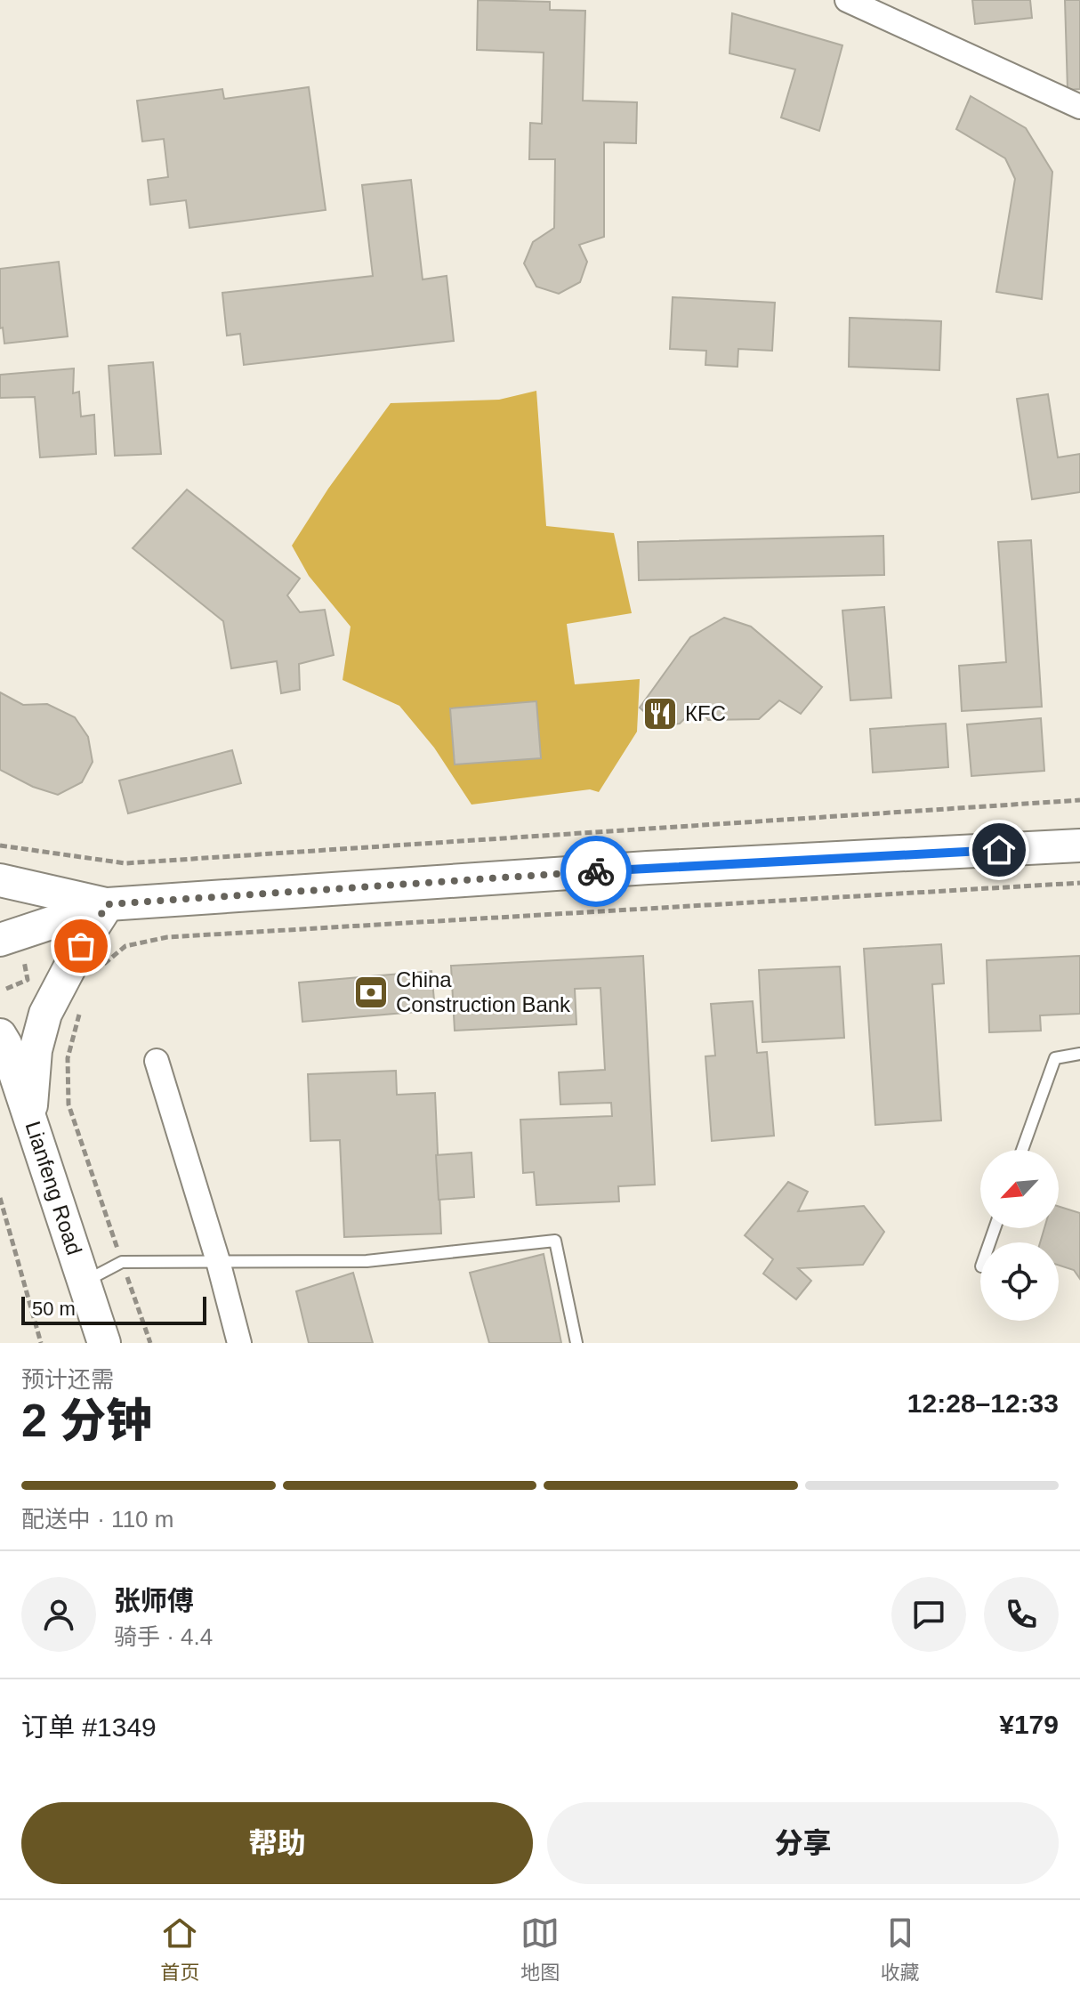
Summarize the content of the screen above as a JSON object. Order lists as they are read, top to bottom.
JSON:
{
  "streets": {
    "main road": ["Lianfeng Road"]
  },
  "places": {
    "restaurant": ["КFC"],
    "bank": ["China Construction Bank"]
  },
  "scale_bar": "50 m",
  "north": "bottom left",
  "page": {
    "scale": "50 m",
    "heading": ["2 分钟", "预计还需", "12:28–12:33"],
    "panel": [
      "张师傅",
      "骑手 · 4.4",
      "订单 #1349",
      "¥179"
    ],
    "bar": "配送中 · 110 m",
    "buttons": ["帮助", "分享"],
    "tabs": ["首页", "地图", "收藏"]
  }
}
